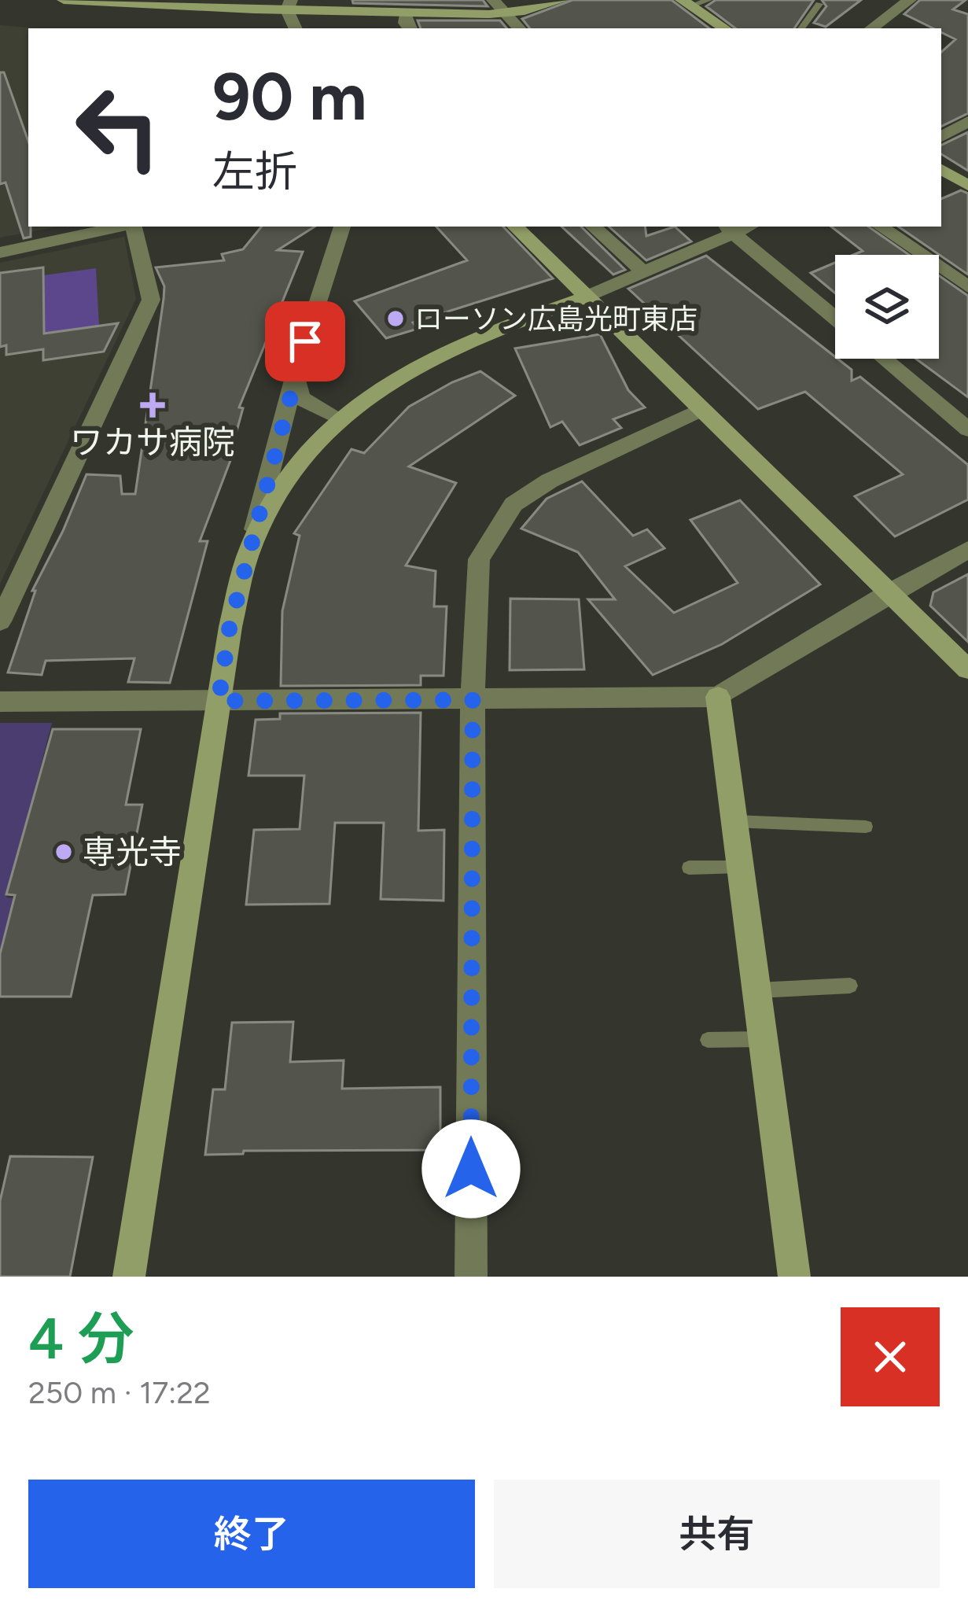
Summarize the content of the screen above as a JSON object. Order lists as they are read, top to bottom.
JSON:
{
  "places": {
    "other": ["ローソン広島光町東店", "専光寺"],
    "health": ["ワカサ病院"]
  },
  "page": {
    "turn": ["90 m", "左折"],
    "heading": ["4 分", "250 m · 17:22"],
    "buttons": ["終了", "共有"]
  }
}
